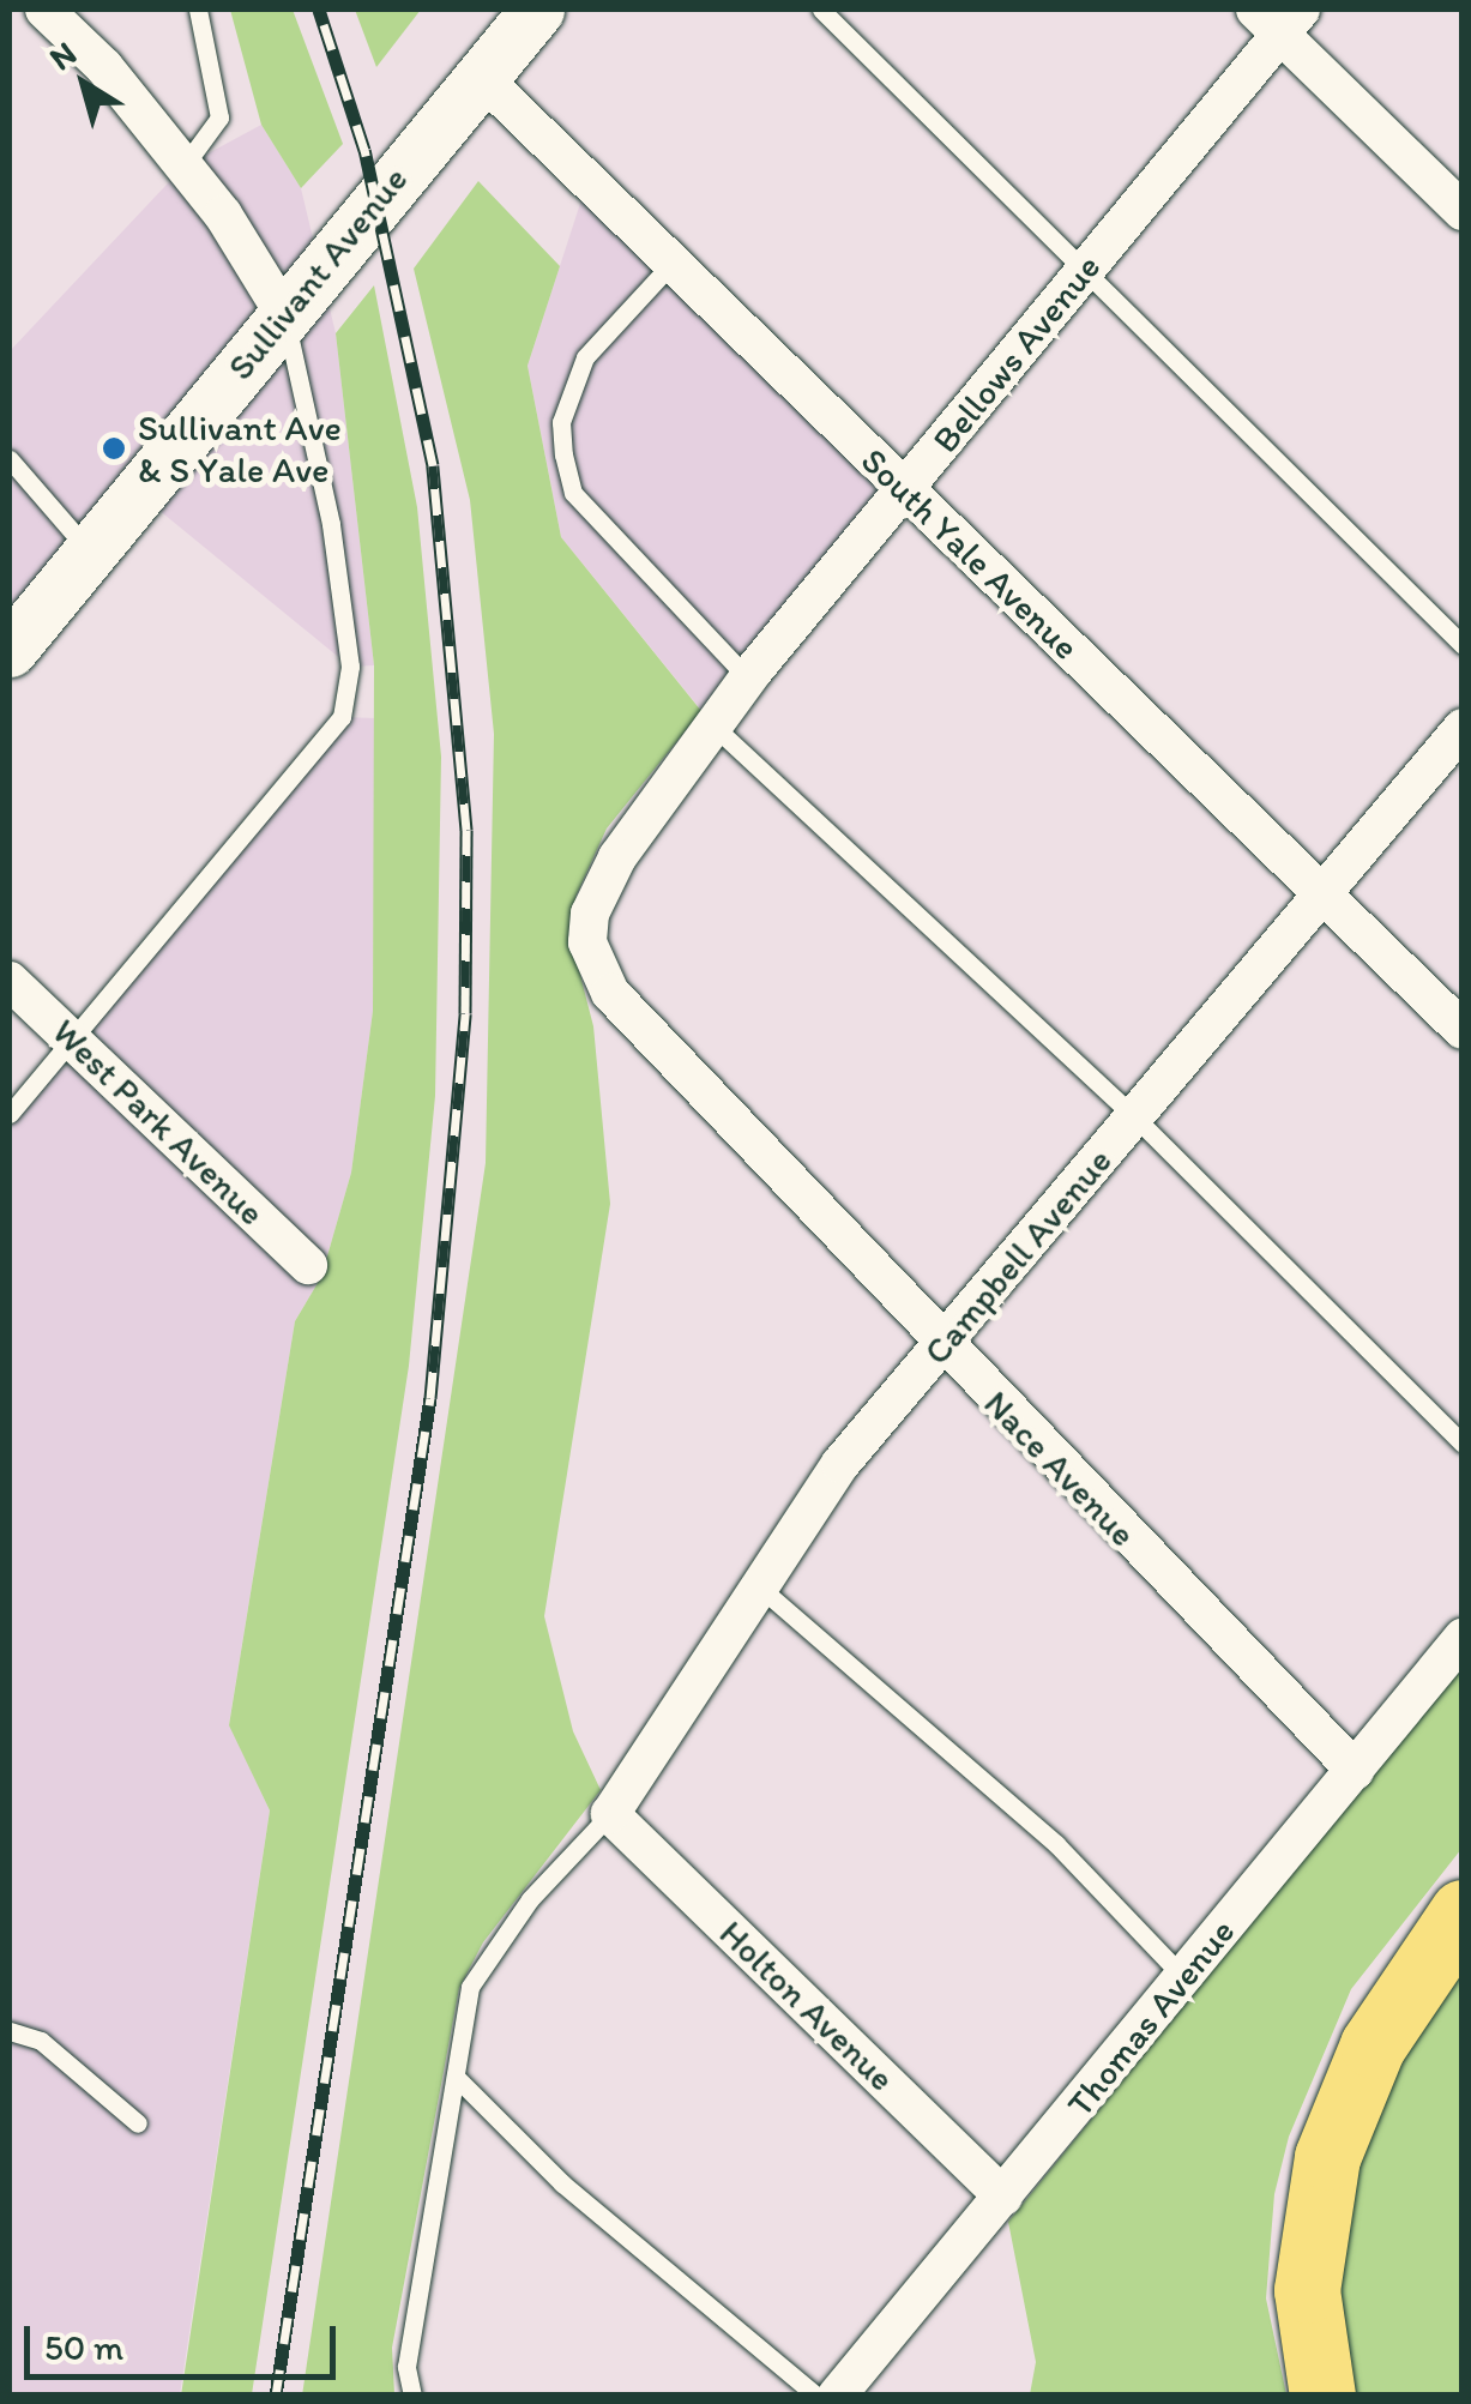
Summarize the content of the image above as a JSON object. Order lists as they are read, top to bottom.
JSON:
{
  "streets": {
    "street": [
      "Sullivant Avenue",
      "Bellows Avenue",
      "South Yale Avenue",
      "West Park Avenue",
      "Campbell Avenue",
      "Nace Avenue",
      "Holton Avenue",
      "Thomas Avenue"
    ]
  },
  "crossings": [
    ["Sullivant Avenue", "South Yale Avenue"],
    ["Bellows Avenue", "South Yale Avenue"],
    ["Bellows Avenue", "Nace Avenue"],
    ["South Yale Avenue", "Campbell Avenue"],
    ["Campbell Avenue", "Nace Avenue"],
    ["Campbell Avenue", "Holton Avenue"],
    ["Nace Avenue", "Thomas Avenue"],
    ["Holton Avenue", "Thomas Avenue"]
  ],
  "places": ["Sullivant Ave & S Yale Ave"],
  "scale_bar": "50 m",
  "north": "top left"
}
